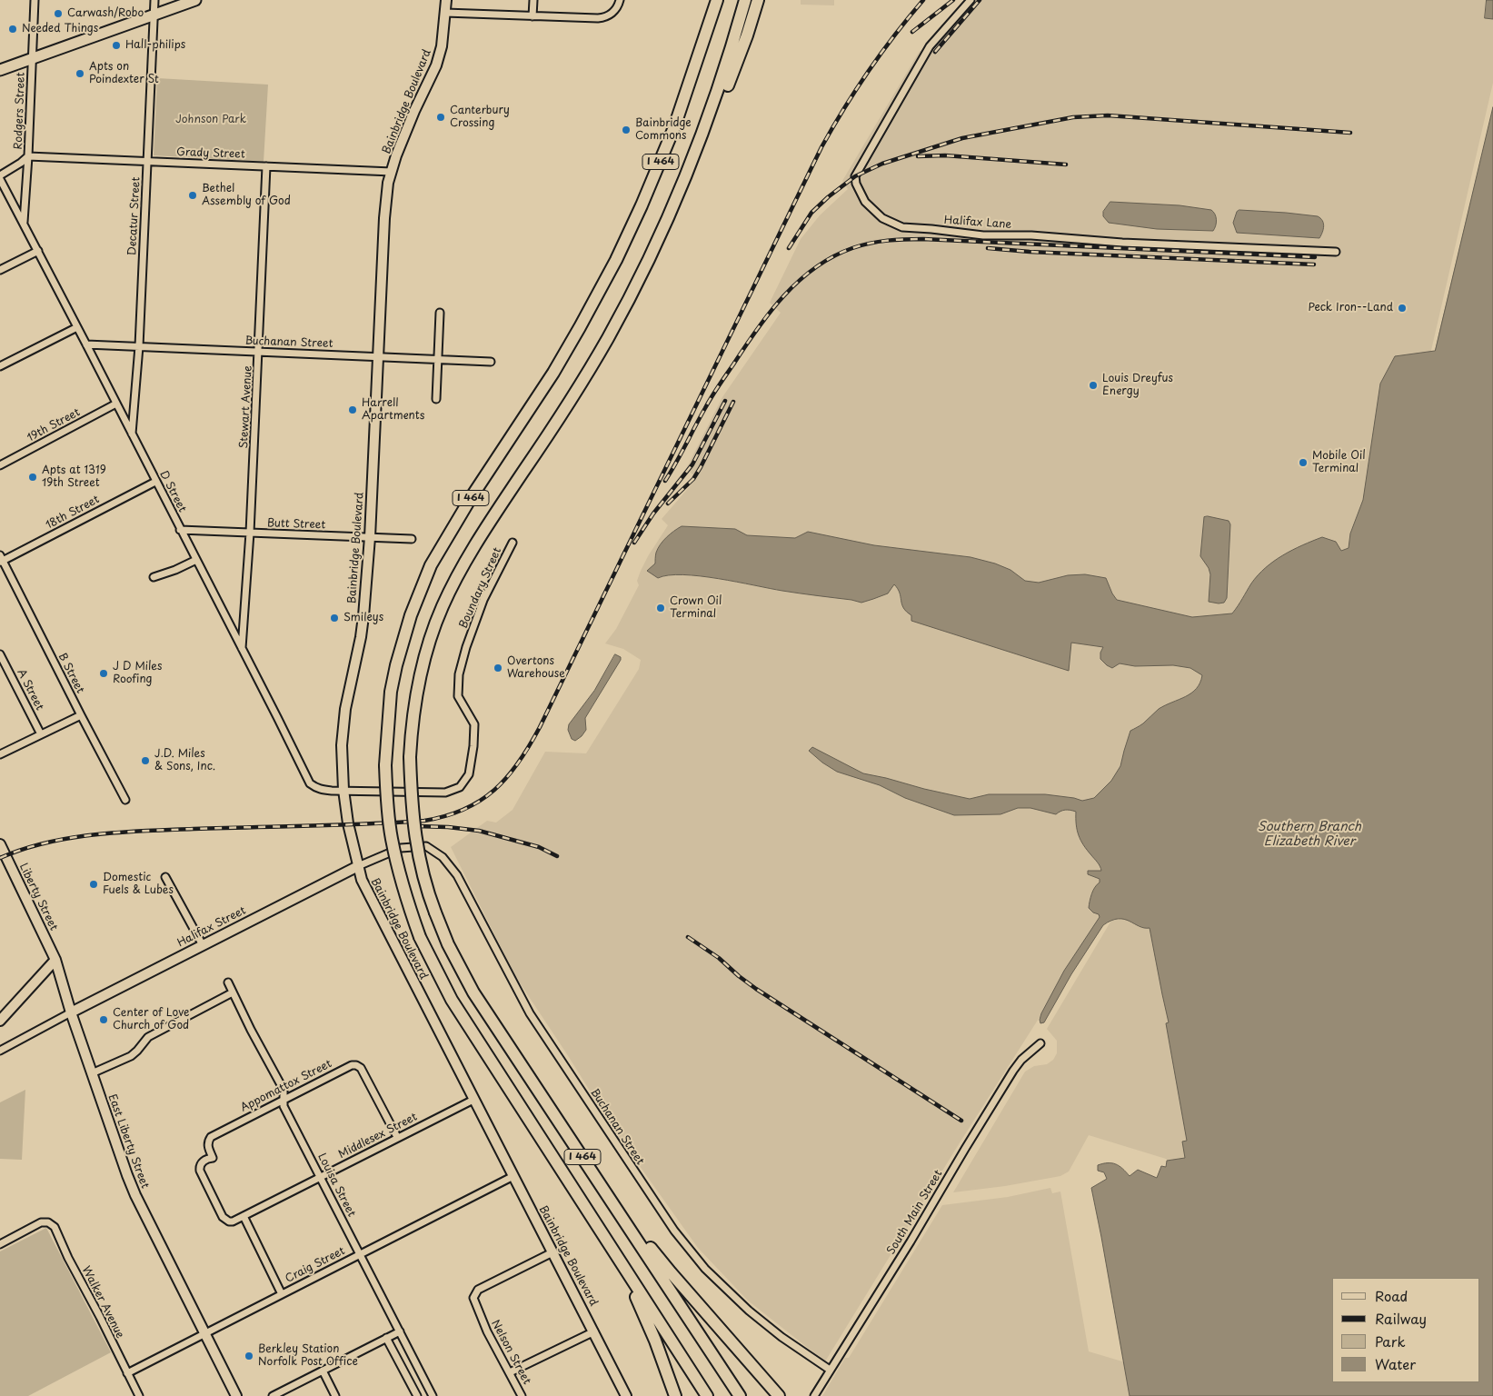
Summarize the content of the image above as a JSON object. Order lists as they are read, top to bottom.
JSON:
{
  "streets": {
    "highway": ["I 464"],
    "street": [
      "Bainbridge Boulevard",
      "Rodgers Street",
      "Grady Street",
      "Decatur Street",
      "Halifax Lane",
      "Buchanan Street",
      "Stewart Avenue",
      "19th Street",
      "D Street",
      "18th Street",
      "Butt Street",
      "Boundary Street",
      "B Street",
      "A Street",
      "Liberty Street",
      "Halifax Street",
      "Appomattox Street",
      "Middlesex Street",
      "East Liberty Street",
      "Louisa Street",
      "South Main Street",
      "Craig Street",
      "Walker Avenue",
      "Nelson Street"
    ]
  },
  "crossings": [
    ["Bainbridge Boulevard", "Grady Street"],
    ["Bainbridge Boulevard", "Buchanan Street"],
    ["Bainbridge Boulevard", "D Street"],
    ["Bainbridge Boulevard", "Butt Street"],
    ["Bainbridge Boulevard", "Boundary Street"],
    ["Bainbridge Boulevard", "Halifax Street"],
    ["Bainbridge Boulevard", "Middlesex Street"],
    ["Bainbridge Boulevard", "Craig Street"],
    ["Bainbridge Boulevard", "Nelson Street"],
    ["Rodgers Street", "Grady Street"],
    ["Rodgers Street", "D Street"],
    ["Grady Street", "Decatur Street"],
    ["Grady Street", "Stewart Avenue"],
    ["Decatur Street", "Buchanan Street"],
    ["Decatur Street", "D Street"],
    ["Buchanan Street", "Stewart Avenue"],
    ["Buchanan Street", "D Street"],
    ["Buchanan Street", "Halifax Street"],
    ["Buchanan Street", "South Main Street"],
    ["Stewart Avenue", "D Street"],
    ["Stewart Avenue", "Butt Street"],
    ["19th Street", "D Street"],
    ["D Street", "18th Street"],
    ["D Street", "Butt Street"],
    ["D Street", "Boundary Street"],
    ["18th Street", "B Street"],
    ["Liberty Street", "East Liberty Street"],
    ["Halifax Street", "East Liberty Street"],
    ["Appomattox Street", "Middlesex Street"],
    ["Appomattox Street", "Louisa Street"],
    ["Middlesex Street", "Louisa Street"],
    ["East Liberty Street", "Craig Street"],
    ["Louisa Street", "Craig Street"],
    ["Craig Street", "Walker Avenue"]
  ],
  "water": ["Southern Branch Elizabeth River"],
  "parks": ["Johnson Park"],
  "places": [
    "Carwash/Robo",
    "Needed Things",
    "Hall-philips",
    "Apts on Poindexter St",
    "Canterbury Crossing",
    "Bainbridge Commons",
    "Bethel Assembly of God",
    "Peck Iron--Land",
    "Louis Dreyfus Energy",
    "Harrell Apartments",
    "Mobile Oil Terminal",
    "Apts at 1319 19th Street",
    "Crown Oil Terminal",
    "Smileys",
    "Overtons Warehouse",
    "J D Miles Roofing",
    "J.D. Miles & Sons, Inc.",
    "Domestic Fuels & Lubes",
    "Center of Love Church of God",
    "Berkley Station Norfolk Post Office"
  ],
  "legend": [
    "Road",
    "Railway",
    "Park",
    "Water"
  ]
}
